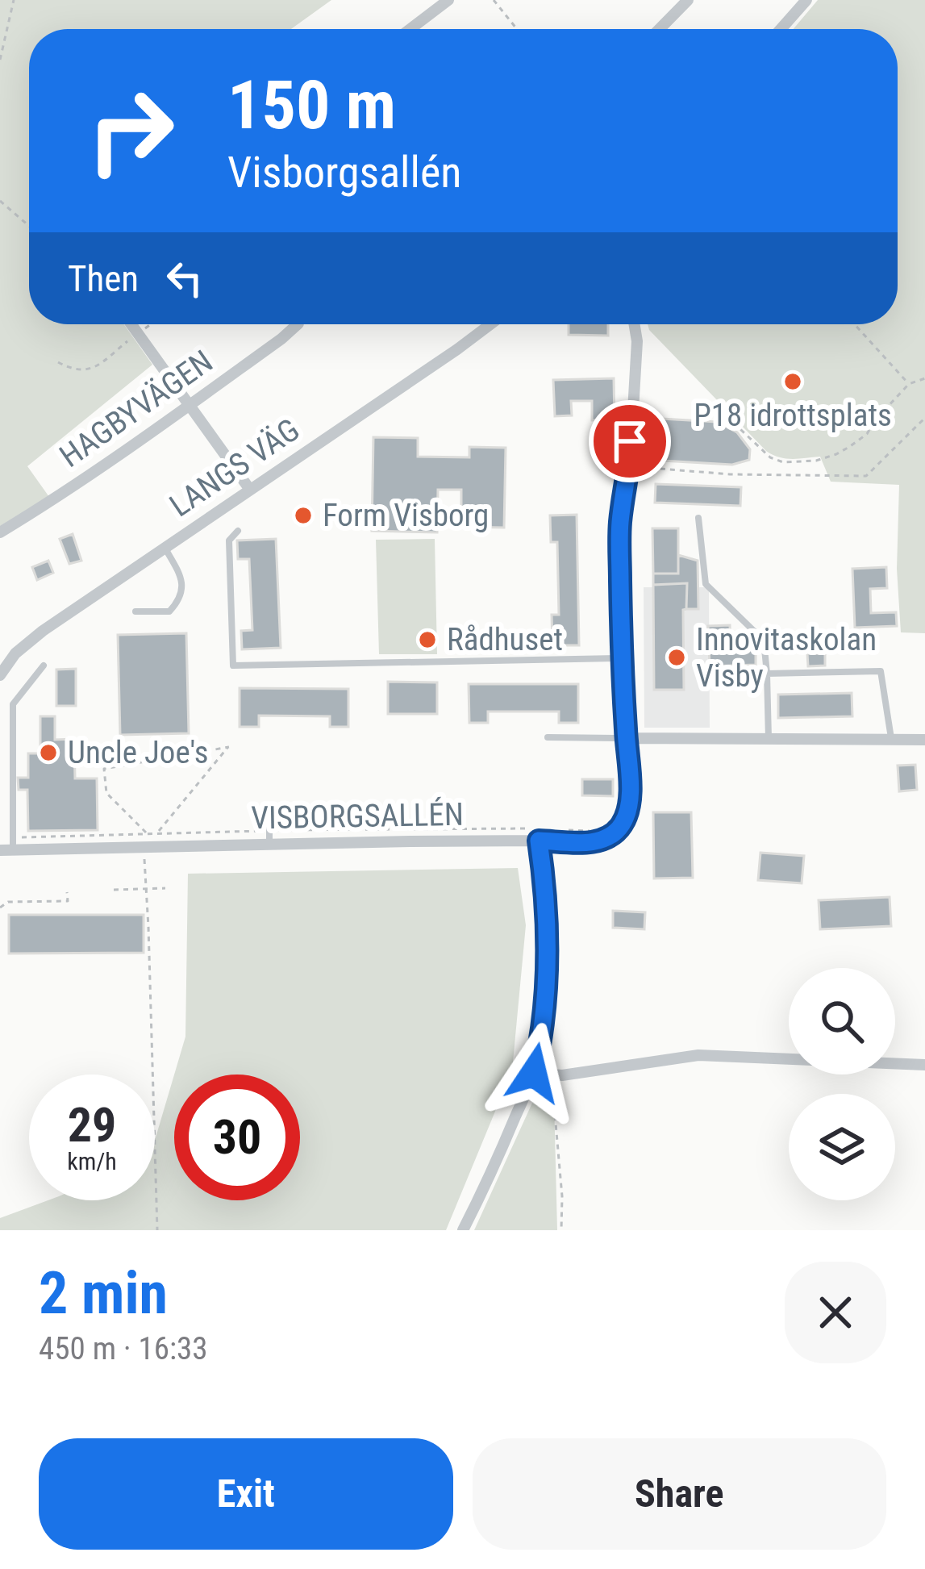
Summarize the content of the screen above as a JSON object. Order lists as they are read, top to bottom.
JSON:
{
  "streets": {
    "street": ["HAGBYVÄGEN", "LANGS VÄG", "VISBORGSALLÉN"]
  },
  "places": [
    "P18 idrottsplats",
    "Form Visborg",
    "Rådhuset",
    "Innovitaskolan Visby",
    "Uncle Joe's"
  ],
  "page": {
    "turn": ["150 m", "Visborgsallén"],
    "then": "Then",
    "speed": "29 km/h",
    "limit": "30",
    "heading": ["2 min", "450 m · 16:33"],
    "buttons": ["Exit", "Share"]
  }
}
